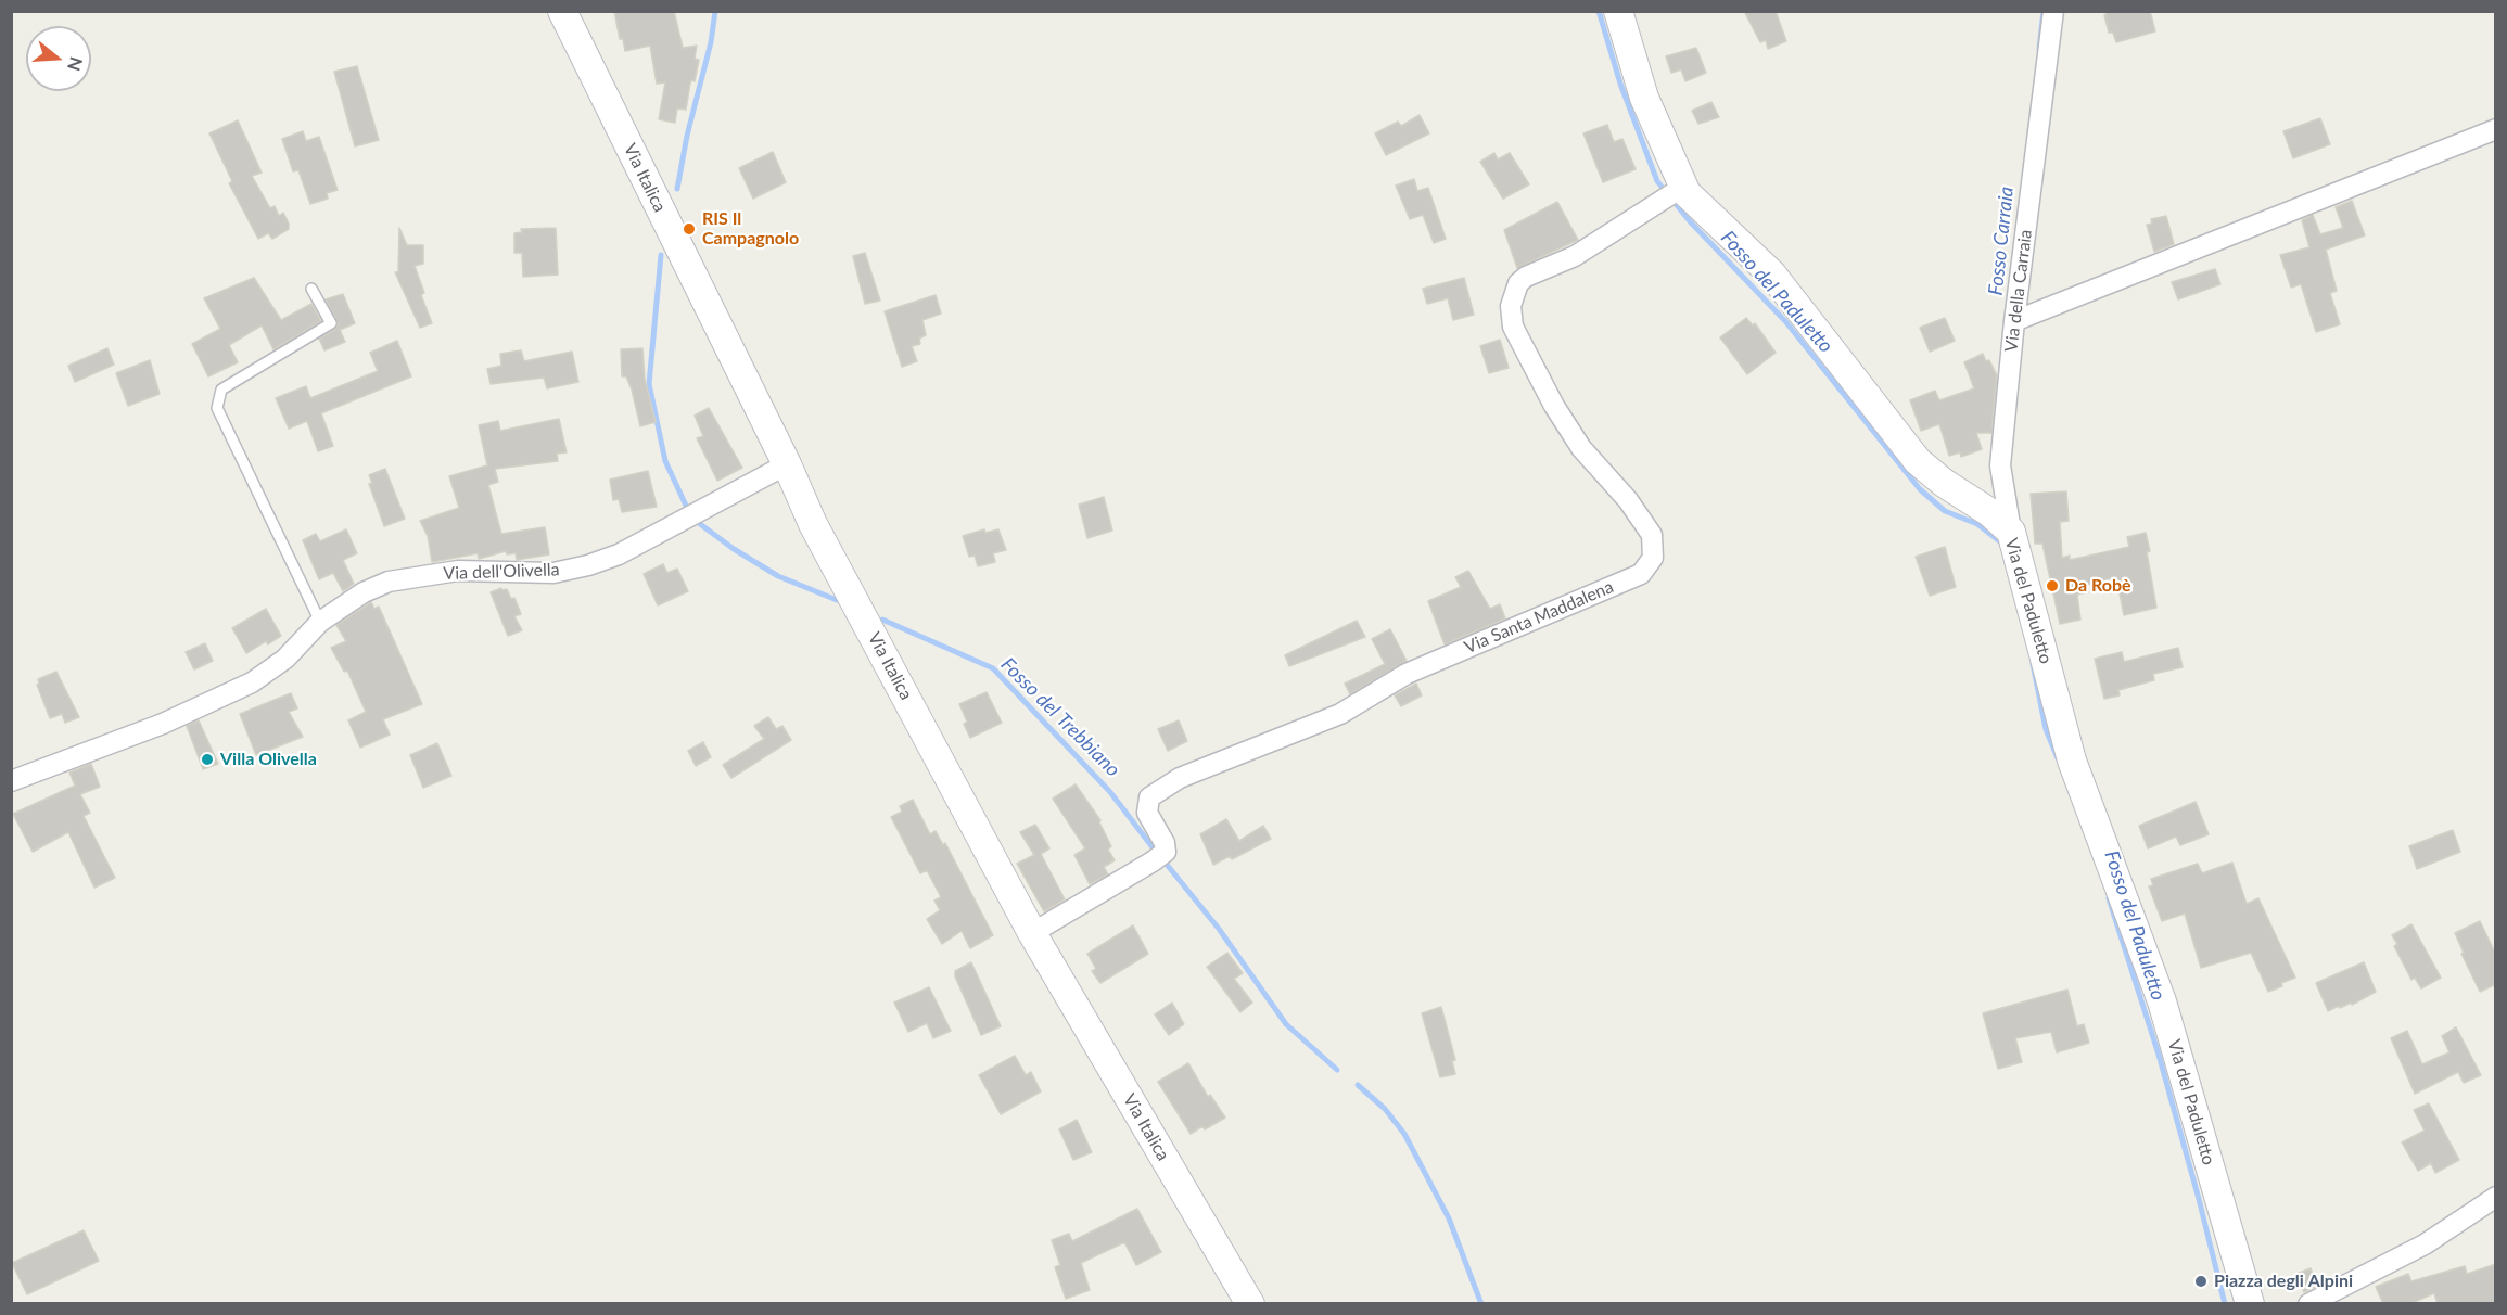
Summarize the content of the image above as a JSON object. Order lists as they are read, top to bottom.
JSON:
{
  "streets": {
    "street": [
      "Via Italica",
      "Via della Carraia",
      "Via dell'Olivella",
      "Via del Paduletto",
      "Via Santa Maddalena"
    ]
  },
  "crossings": [
    ["Via Italica", "Via dell'Olivella"],
    ["Via Italica", "Via Santa Maddalena"],
    ["Via della Carraia", "Via del Paduletto"],
    ["Via del Paduletto", "Via Santa Maddalena"]
  ],
  "water": ["Fosso Carraia", "Fosso del Paduletto", "Fosso del Trebbiano"],
  "places": [
    "RIS Il Campagnolo",
    "Da Robè",
    "Villa Olivella",
    "Piazza degli Alpini"
  ],
  "north": "right"
}
